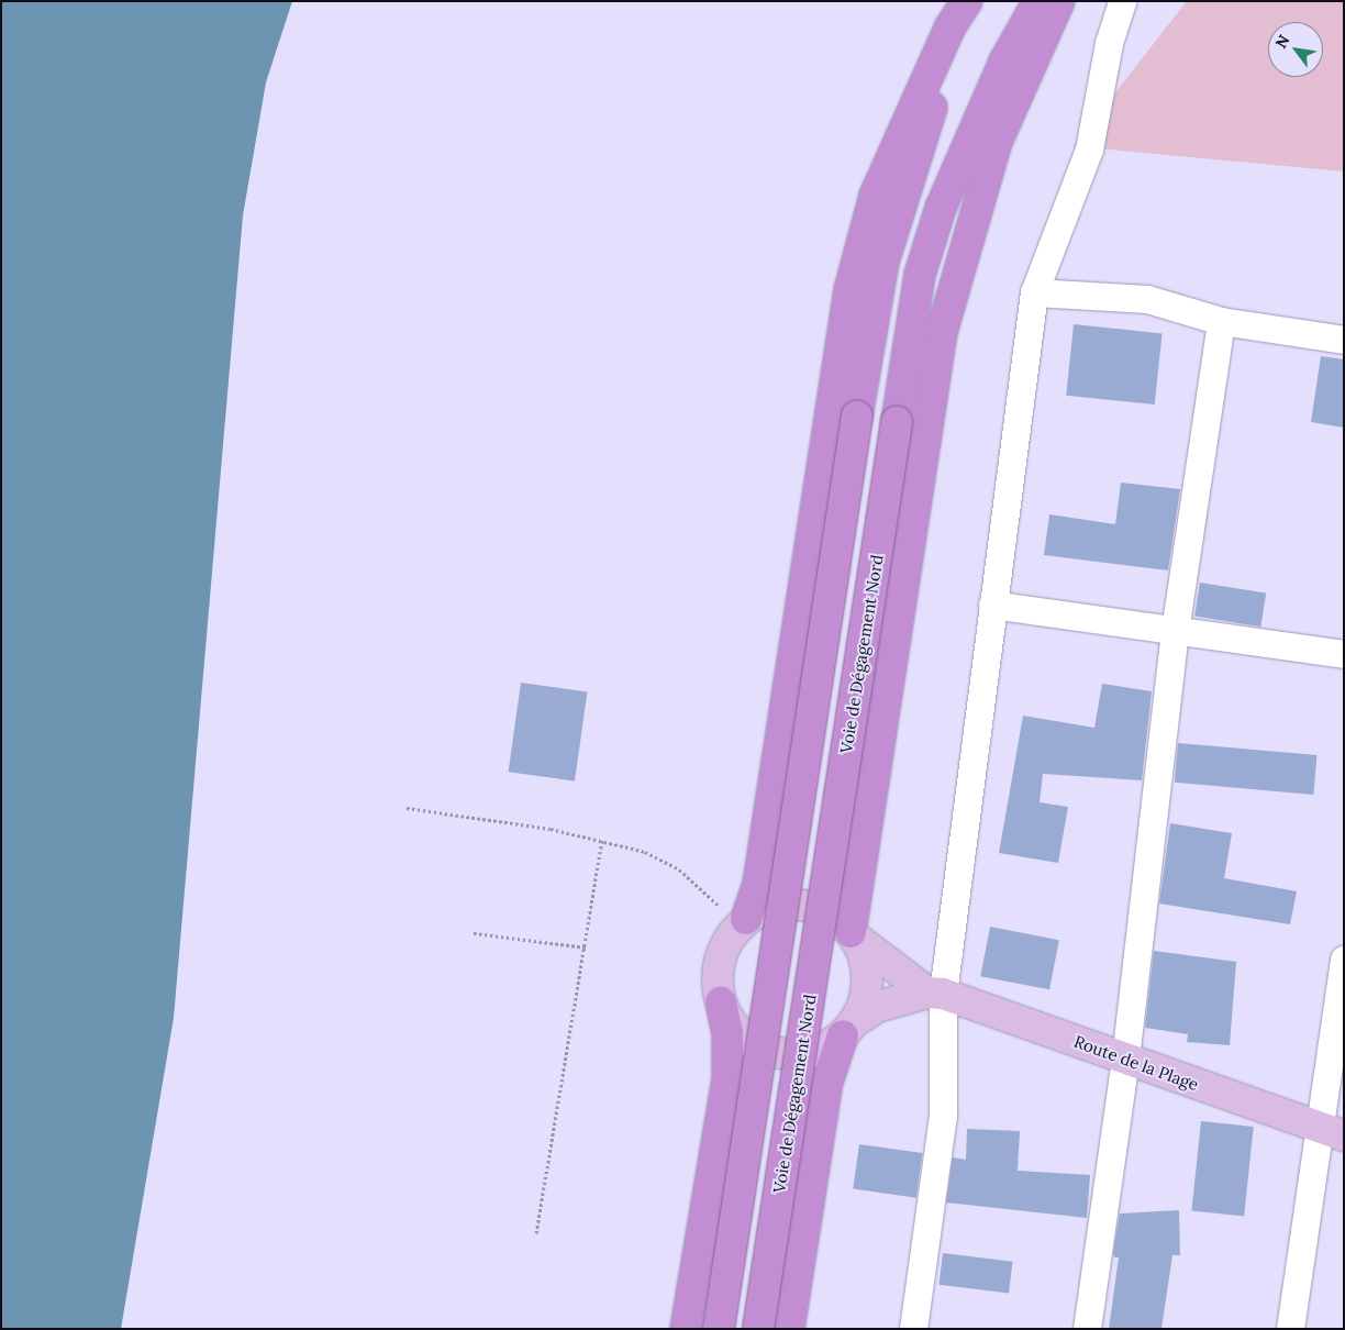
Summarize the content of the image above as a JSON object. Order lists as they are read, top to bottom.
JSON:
{
  "streets": {
    "highway": ["Voie de Dégagement Nord"],
    "main road": ["Route de la Plage"]
  },
  "north": "top left"
}
